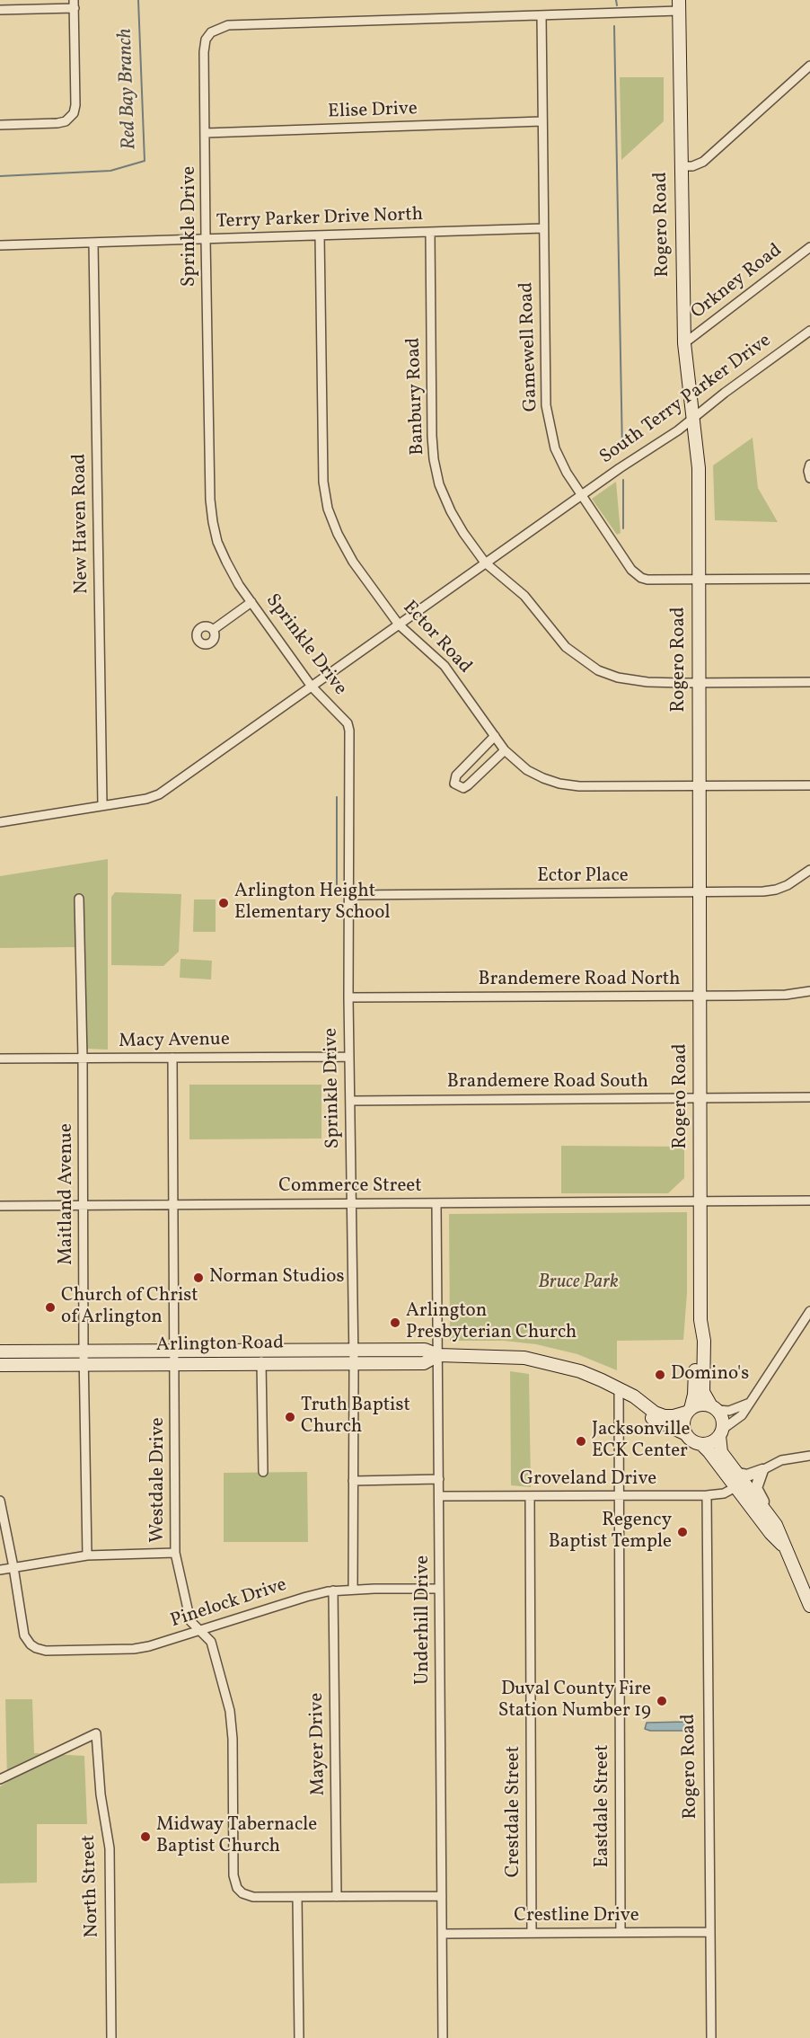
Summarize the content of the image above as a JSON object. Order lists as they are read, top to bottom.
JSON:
{
  "streets": {
    "main road": ["Rogero Road", "Arlington Road"],
    "street": [
      "Elise Drive",
      "Terry Parker Drive North",
      "Sprinkle Drive",
      "Orkney Road",
      "Gamewell Road",
      "Banbury Road",
      "South Terry Parker Drive",
      "New Haven Road",
      "Ector Road",
      "Ector Place",
      "Brandemere Road North",
      "Macy Avenue",
      "Brandemere Road South",
      "Commerce Street",
      "Maitland Avenue",
      "Westdale Drive",
      "Groveland Drive",
      "Pinelock Drive",
      "Underhill Drive",
      "Mayer Drive",
      "Eastdale Street",
      "Crestdale Street",
      "North Street",
      "Crestline Drive"
    ]
  },
  "crossings": [
    ["Elise Drive", "Sprinkle Drive"],
    ["Elise Drive", "Gamewell Road"],
    ["Terry Parker Drive North", "Sprinkle Drive"],
    ["Terry Parker Drive North", "Gamewell Road"],
    ["Terry Parker Drive North", "Banbury Road"],
    ["Terry Parker Drive North", "New Haven Road"],
    ["Terry Parker Drive North", "Ector Road"],
    ["Rogero Road", "Orkney Road"],
    ["Rogero Road", "Gamewell Road"],
    ["Rogero Road", "Banbury Road"],
    ["Rogero Road", "South Terry Parker Drive"],
    ["Rogero Road", "Ector Road"],
    ["Rogero Road", "Ector Place"],
    ["Rogero Road", "Brandemere Road North"],
    ["Rogero Road", "Brandemere Road South"],
    ["Rogero Road", "Commerce Street"],
    ["Rogero Road", "Arlington Road"],
    ["Rogero Road", "Groveland Drive"],
    ["Rogero Road", "Crestline Drive"],
    ["Sprinkle Drive", "Gamewell Road"],
    ["Sprinkle Drive", "South Terry Parker Drive"],
    ["Sprinkle Drive", "Ector Place"],
    ["Sprinkle Drive", "Brandemere Road North"],
    ["Sprinkle Drive", "Macy Avenue"],
    ["Sprinkle Drive", "Brandemere Road South"],
    ["Sprinkle Drive", "Commerce Street"],
    ["Sprinkle Drive", "Arlington Road"],
    ["Gamewell Road", "South Terry Parker Drive"],
    ["Banbury Road", "South Terry Parker Drive"],
    ["South Terry Parker Drive", "New Haven Road"],
    ["South Terry Parker Drive", "Ector Road"],
    ["Macy Avenue", "Maitland Avenue"],
    ["Macy Avenue", "Westdale Drive"],
    ["Commerce Street", "Maitland Avenue"],
    ["Commerce Street", "Westdale Drive"],
    ["Commerce Street", "Underhill Drive"],
    ["Maitland Avenue", "Arlington Road"],
    ["Arlington Road", "Westdale Drive"],
    ["Arlington Road", "Underhill Drive"],
    ["Arlington Road", "Eastdale Street"],
    ["Westdale Drive", "Pinelock Drive"],
    ["Groveland Drive", "Underhill Drive"],
    ["Groveland Drive", "Eastdale Street"],
    ["Groveland Drive", "Crestdale Street"],
    ["Pinelock Drive", "Underhill Drive"],
    ["Pinelock Drive", "Mayer Drive"],
    ["Underhill Drive", "Crestline Drive"],
    ["Eastdale Street", "Crestline Drive"],
    ["Crestdale Street", "Crestline Drive"]
  ],
  "water": ["Red Bay Branch"],
  "parks": ["Bruce Park"],
  "places": [
    "Arlington Height Elementary School",
    "Norman Studios",
    "Church of Christ of Arlington",
    "Arlington Presbyterian Church",
    "Domino's",
    "Truth Baptist Church",
    "Jacksonville ECK Center",
    "Regency Baptist Temple",
    "Duval County Fire Station Number 19",
    "Midway Tabernacle Baptist Church"
  ]
}
